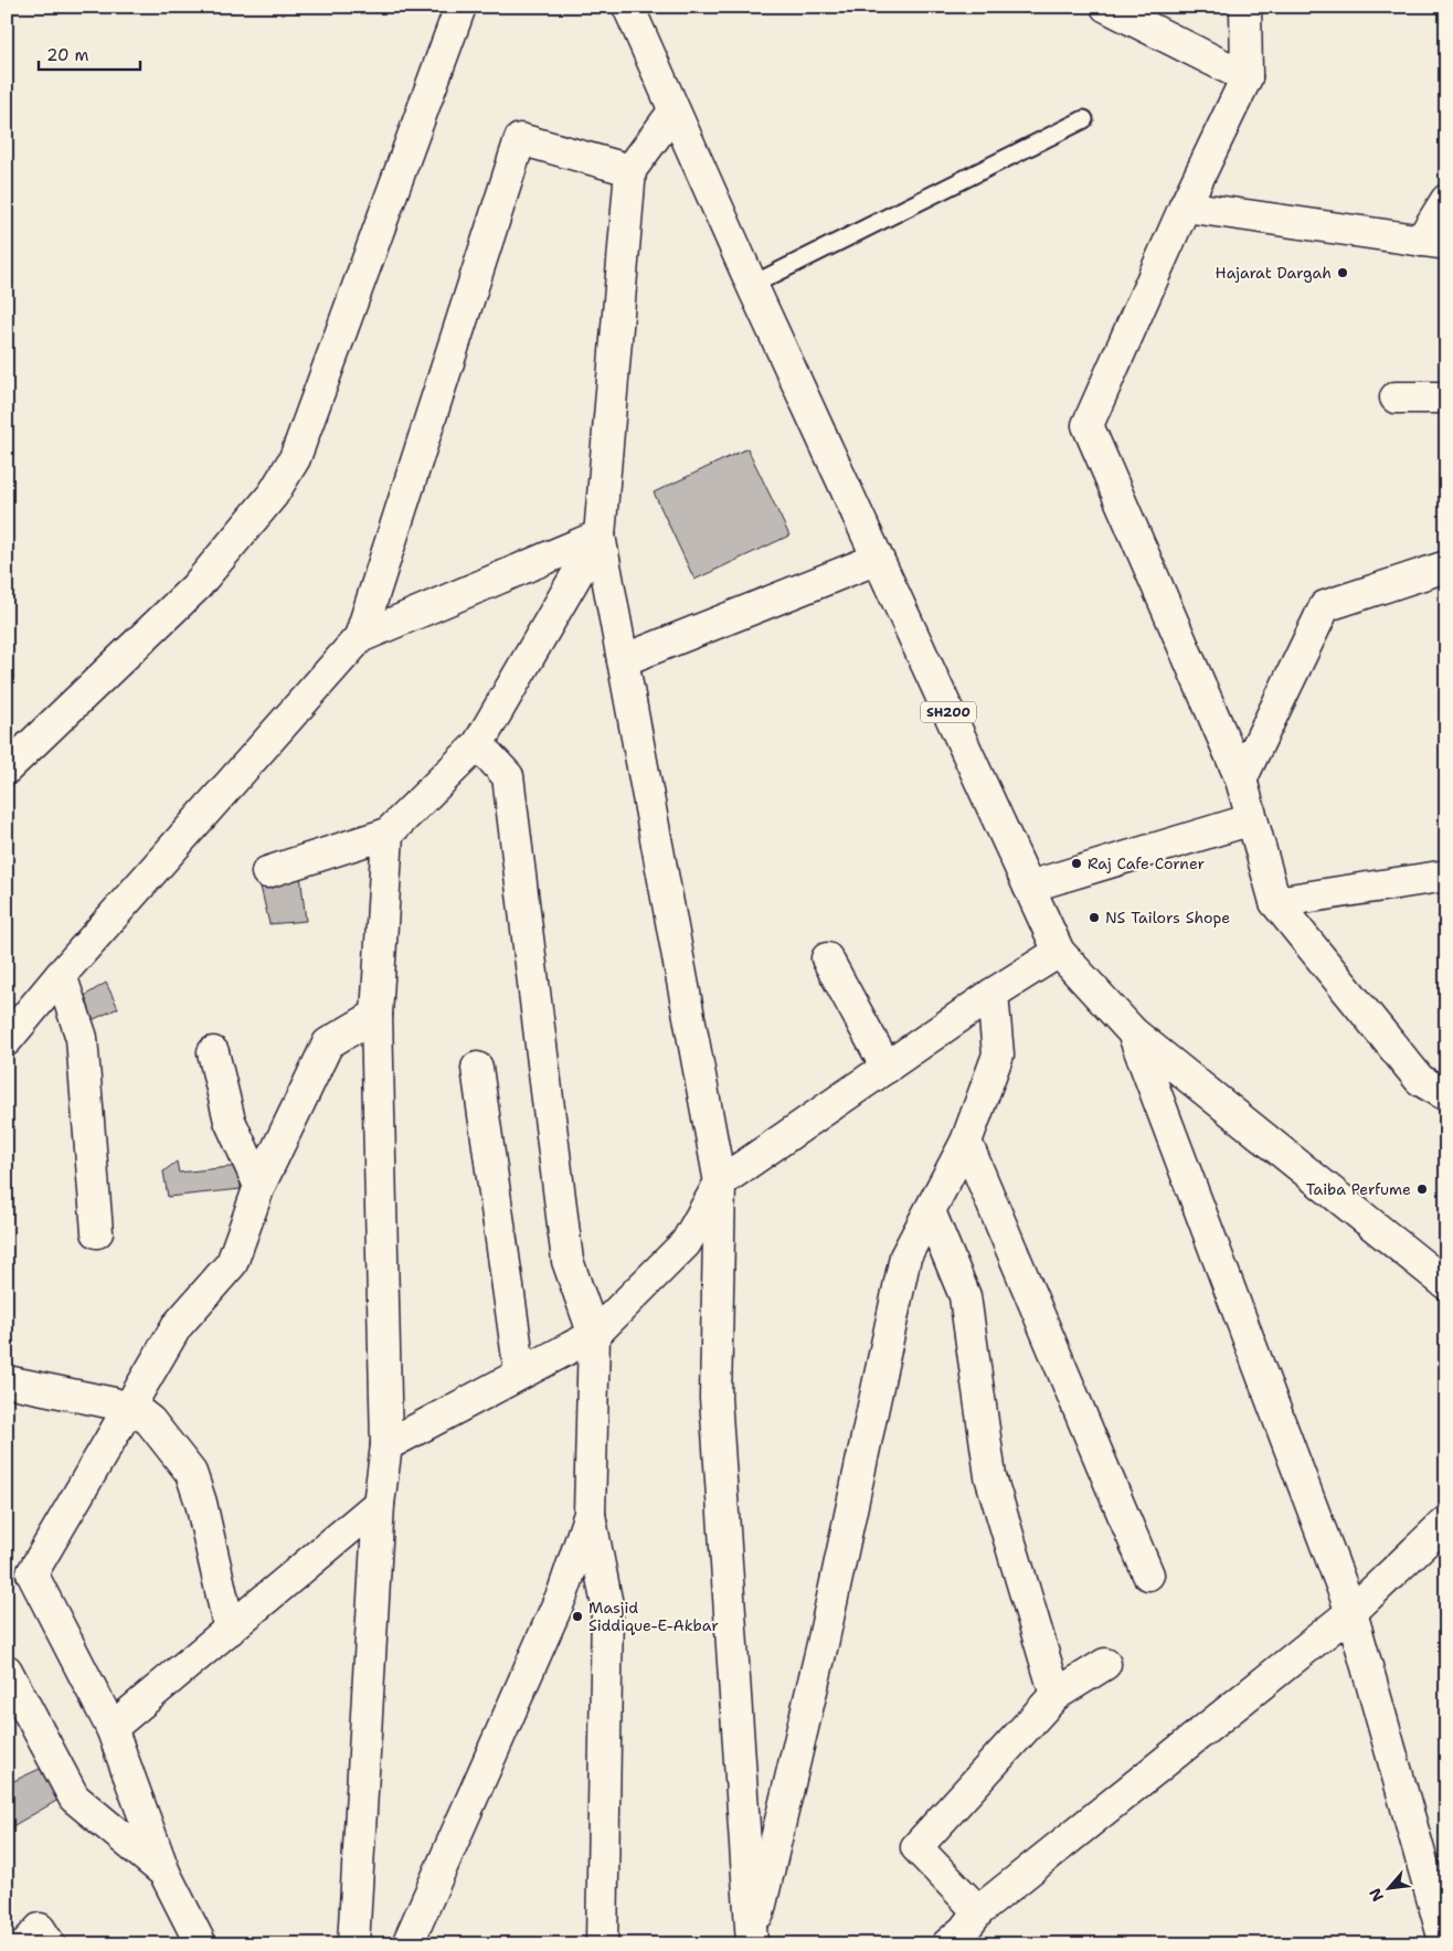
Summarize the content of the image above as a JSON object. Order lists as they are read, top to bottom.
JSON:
{
  "streets": {
    "street": ["SH200"]
  },
  "places": [
    "Hajarat Dargah",
    "Raj Cafe Corner",
    "NS Tailors Shope",
    "Taiba Perfume",
    "Masjid Siddique-E-Akbar"
  ],
  "scale_bar": "20 m",
  "north": "bottom left"
}
